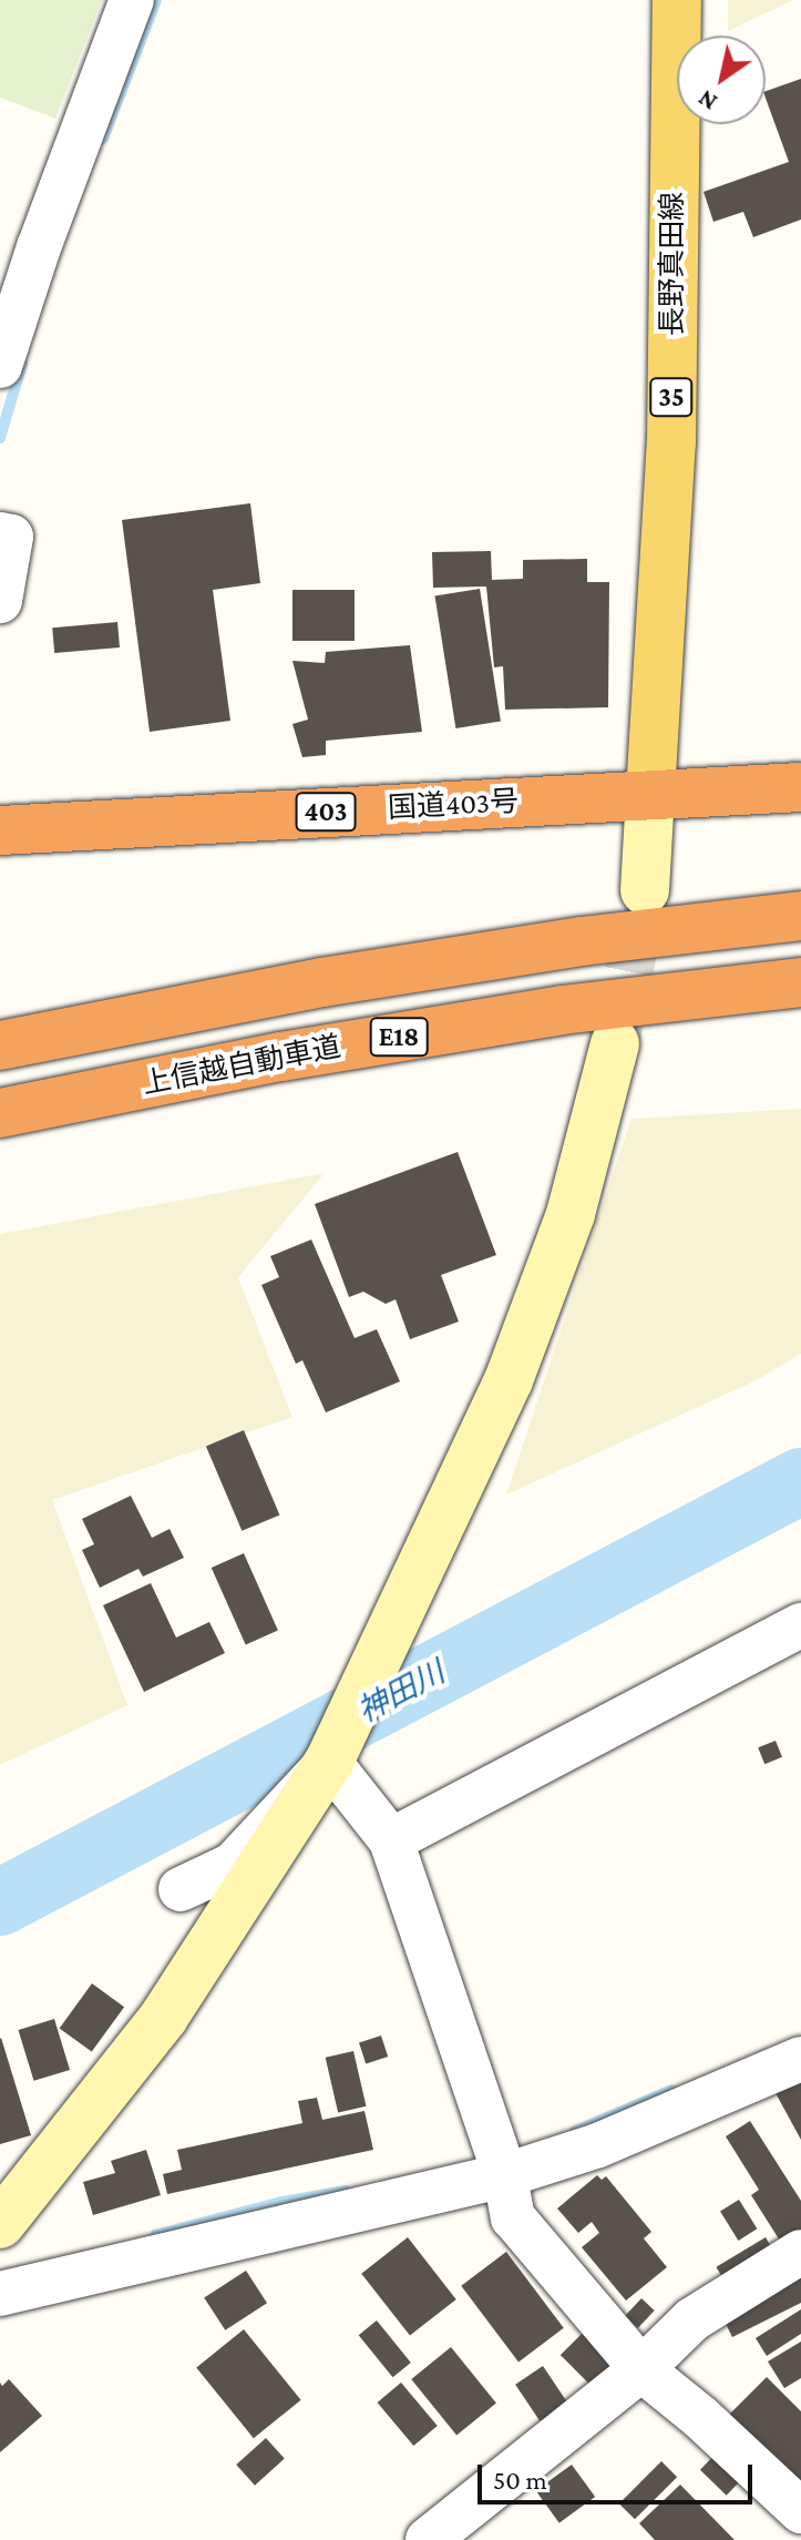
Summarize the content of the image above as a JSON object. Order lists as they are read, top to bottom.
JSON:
{
  "streets": {
    "highway": [
      "国道403号",
      "403",
      "E18",
      "上信越自動車道"
    ],
    "main road": ["長野真田線", "35"]
  },
  "crossings": [
    ["長野真田線", "国道403号"]
  ],
  "water": ["神田川"],
  "scale_bar": "50 m",
  "north": "bottom left"
}
